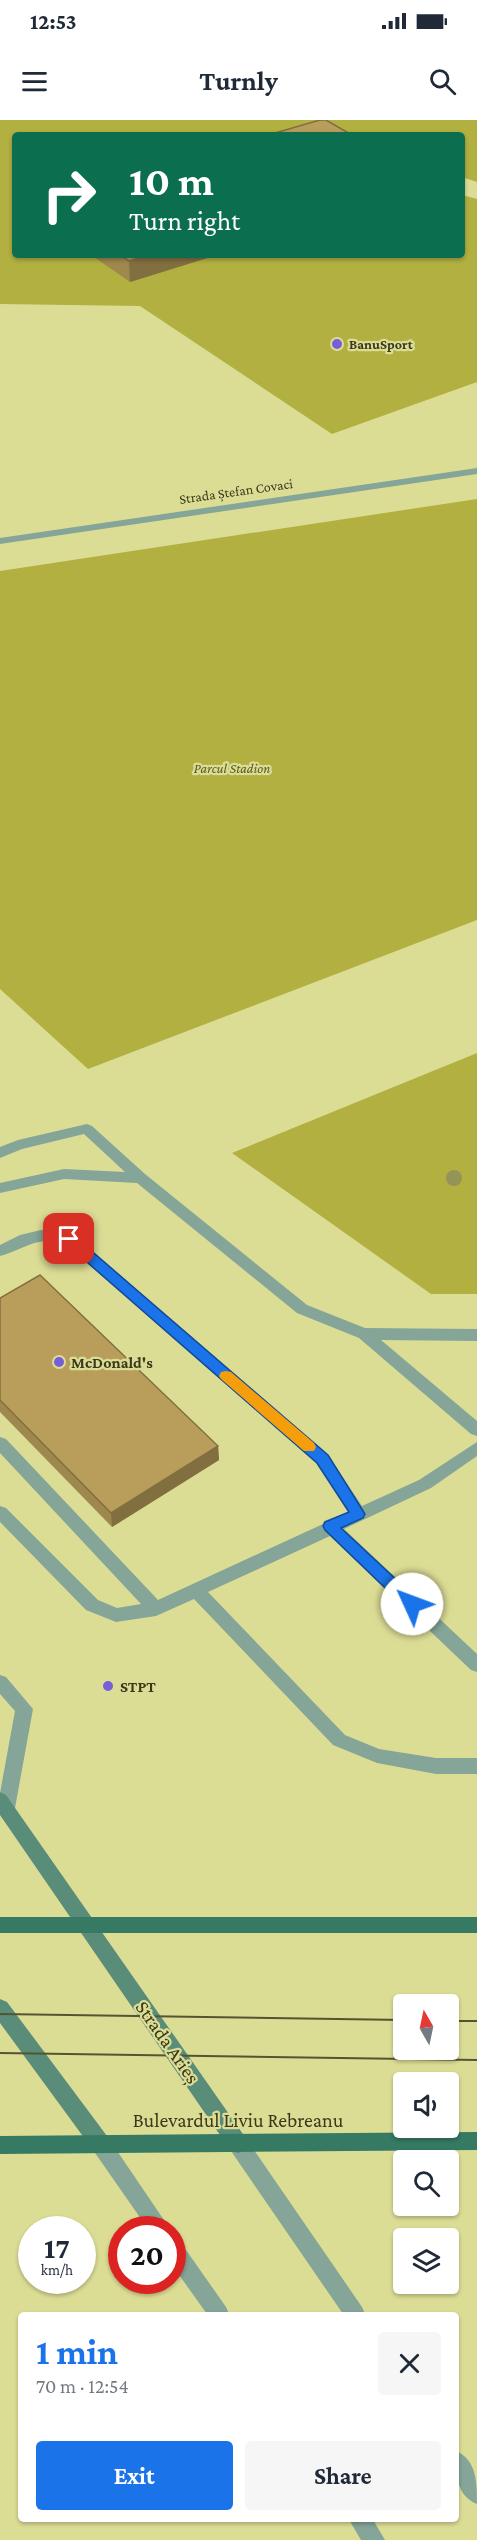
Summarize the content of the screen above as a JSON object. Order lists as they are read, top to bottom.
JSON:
{
  "streets": {
    "main road": ["Strada Arieș", "Bulevardul Liviu Rebreanu"],
    "street": ["Strada Ștefan Covaci"]
  },
  "crossings": [
    ["Strada Arieș", "Bulevardul Liviu Rebreanu"]
  ],
  "parks": ["Parcul Stadion"],
  "places": ["BanuSport", "McDonald's", "STPT"],
  "north": "top",
  "page": {
    "status": "12:53",
    "header": "Turnly",
    "turn": ["10 m", "Turn right"],
    "speed": "17 km/h",
    "limit": "20",
    "heading": ["1 min", "70 m · 12:54"],
    "buttons": ["Exit", "Share"]
  }
}
